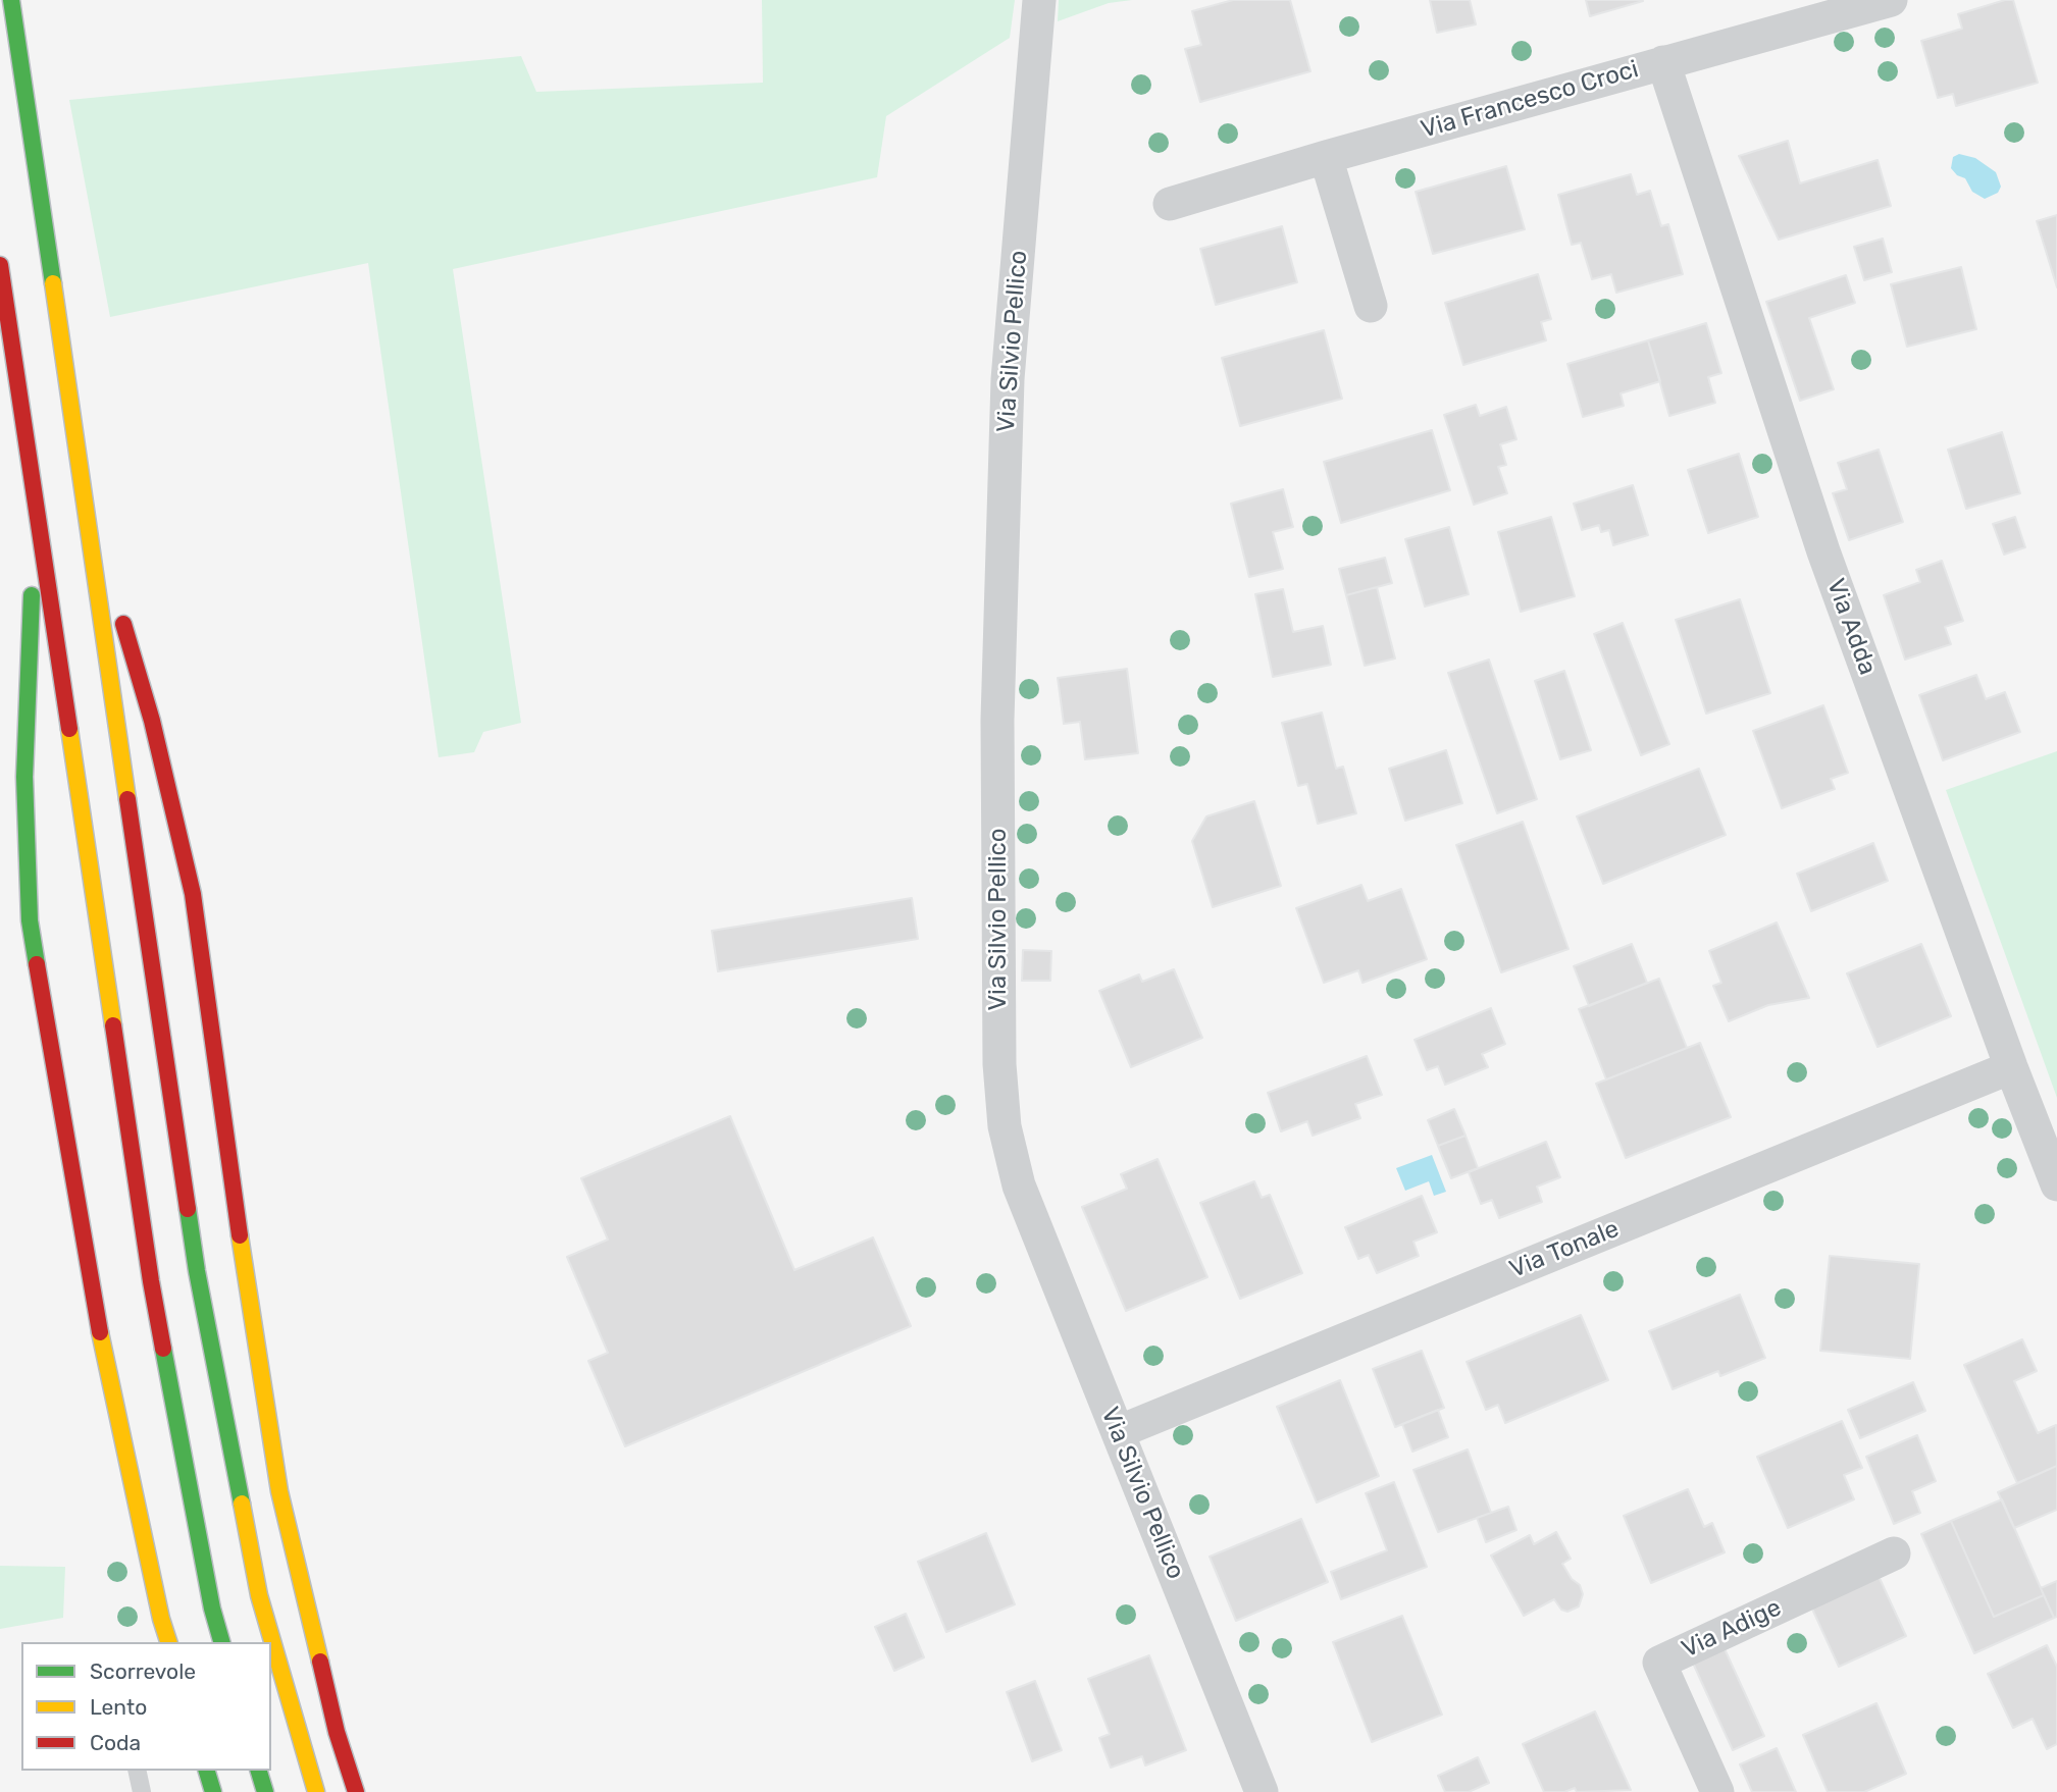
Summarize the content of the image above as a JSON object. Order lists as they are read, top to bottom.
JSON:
{
  "streets": {
    "street": [
      "Via Francesco Croci",
      "Via Silvio Pellico",
      "Via Adda",
      "Via Tonale",
      "Via Adige"
    ]
  },
  "crossings": [
    ["Via Francesco Croci", "Via Adda"],
    ["Via Silvio Pellico", "Via Tonale"],
    ["Via Adda", "Via Tonale"]
  ],
  "legend": ["Scorrevole", "Lento", "Coda"]
}
